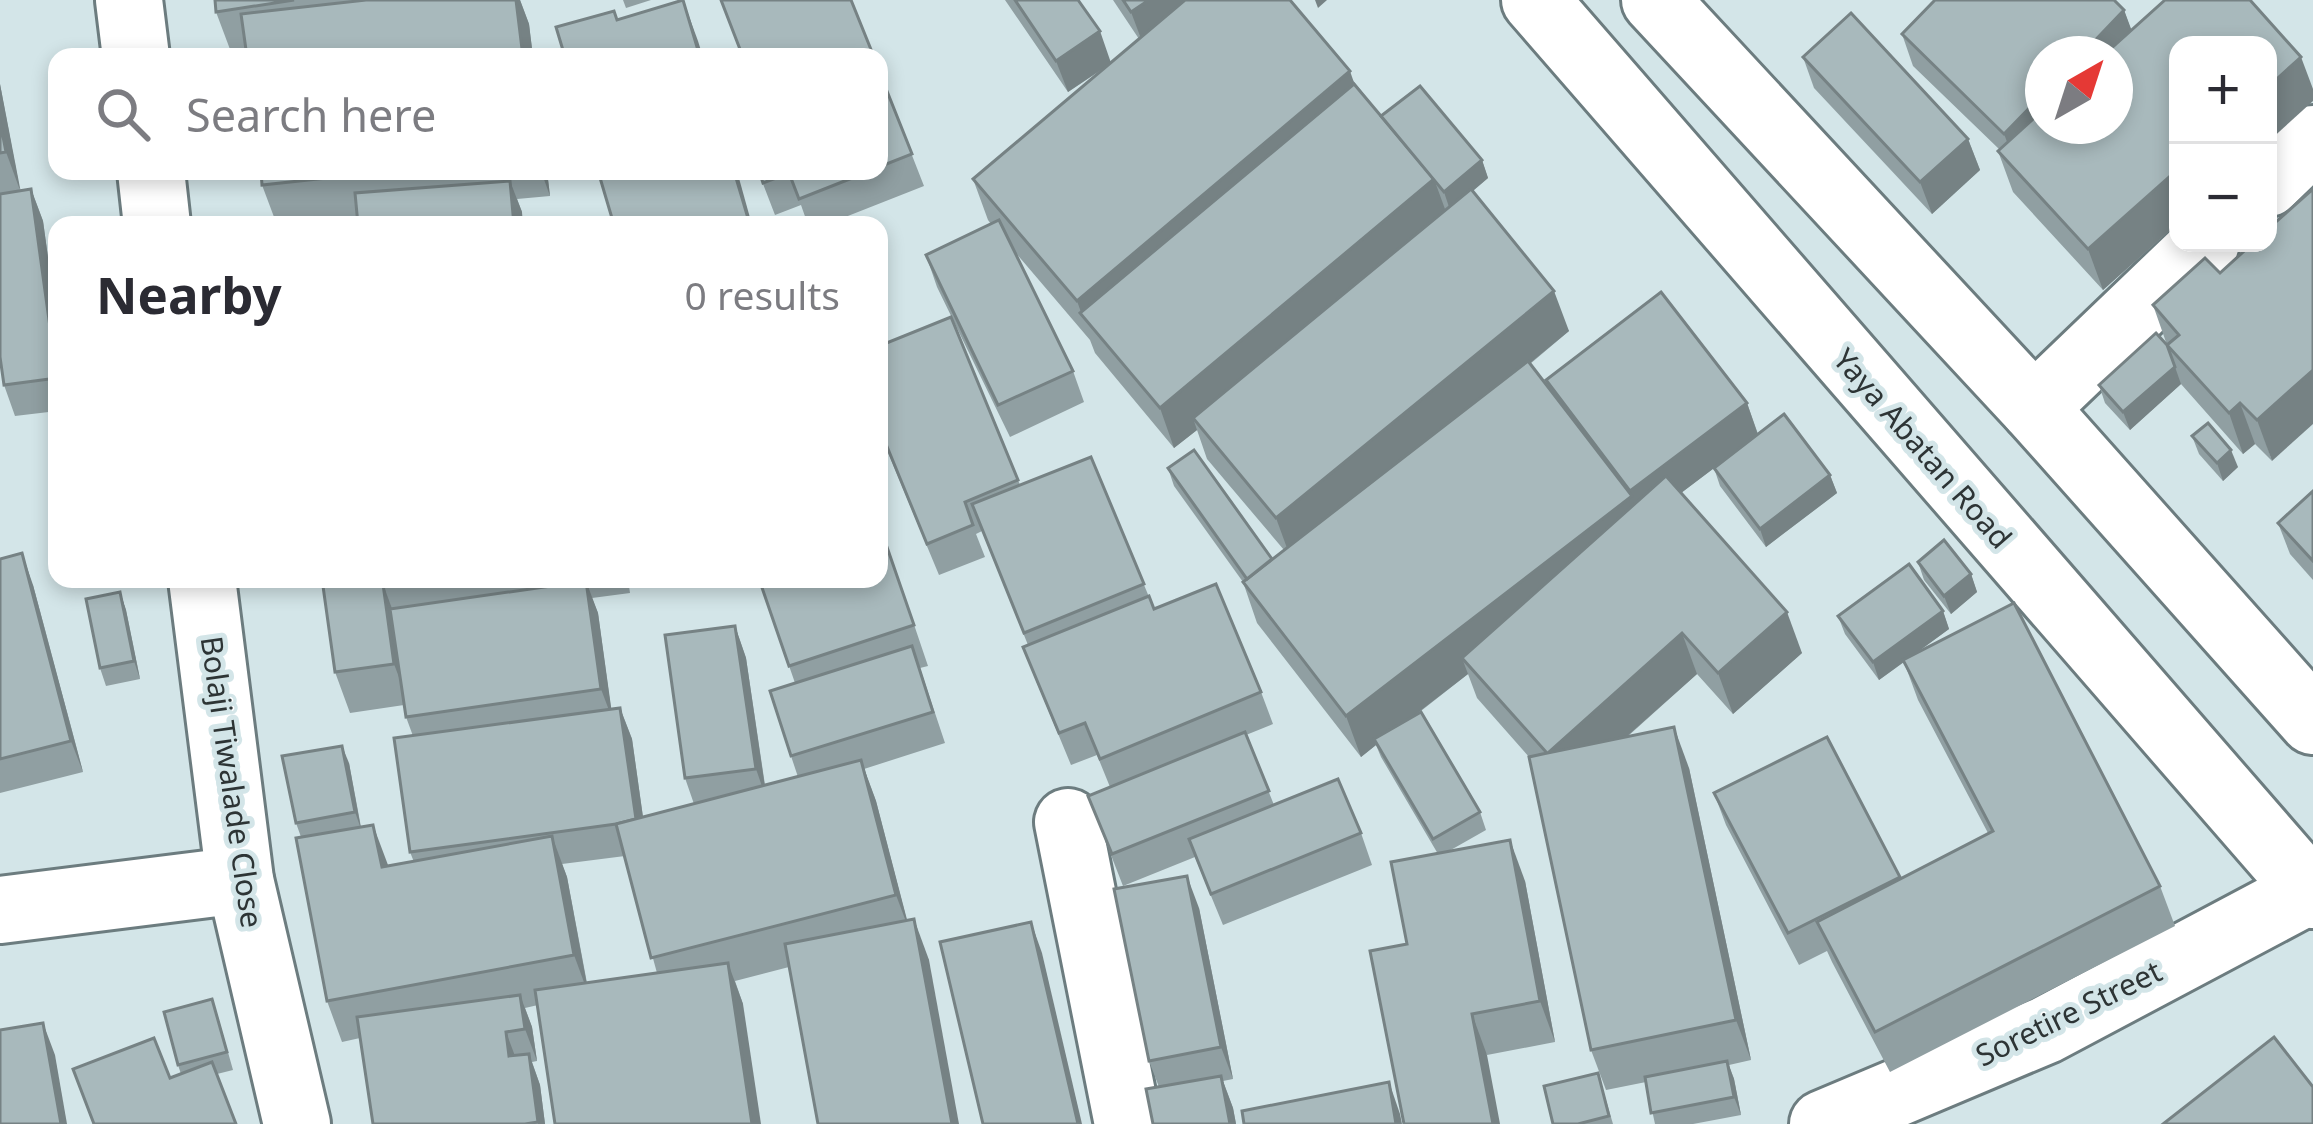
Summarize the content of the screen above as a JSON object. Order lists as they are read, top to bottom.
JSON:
{
  "streets": {
    "main road": ["Yaya Abatan Road", "Bolaji Tiwalade Close", "Soretire Street"]
  },
  "crossings": [
    ["Yaya Abatan Road", "Soretire Street"]
  ],
  "north": "top right",
  "page": {
    "map_buttons": ["+", "−"],
    "search": "Search here",
    "heading": ["Nearby", "0 results"]
  }
}
